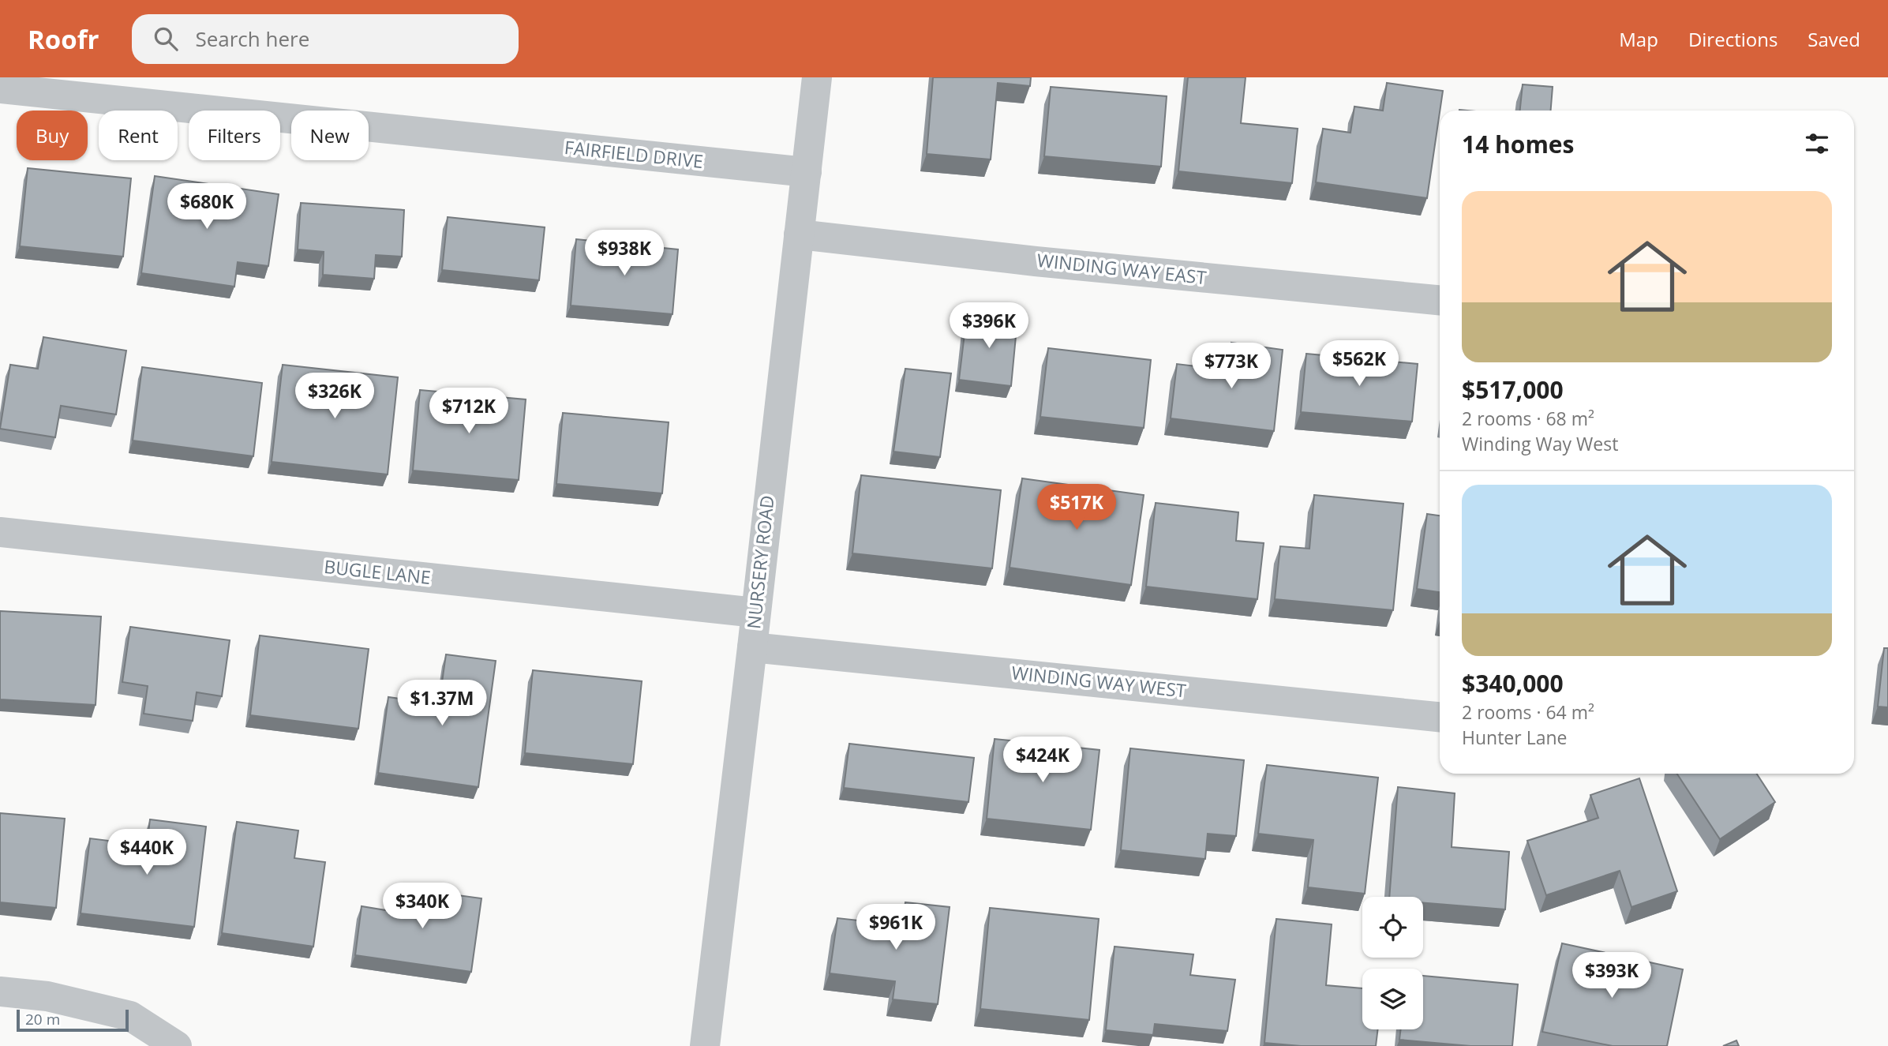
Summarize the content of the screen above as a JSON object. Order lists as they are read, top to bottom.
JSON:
{
  "streets": {
    "street": [
      "FAIRFIELD DRIVE",
      "WINDING WAY EAST",
      "NURSERY ROAD",
      "BUGLE LANE",
      "WINDING WAY WEST"
    ]
  },
  "crossings": [
    ["FAIRFIELD DRIVE", "NURSERY ROAD"],
    ["WINDING WAY EAST", "NURSERY ROAD"],
    ["NURSERY ROAD", "BUGLE LANE"],
    ["NURSERY ROAD", "WINDING WAY WEST"]
  ],
  "scale_bar": "20 m",
  "page": {
    "header": "Roofr",
    "search": "Search here",
    "nav": ["Map", "Directions", "Saved"],
    "chip": [
      "Buy",
      "Rent",
      "Filters",
      "New"
    ],
    "heading": "14 homes",
    "list": [
      {
        "name": "$517,000",
        "note": "2 rooms · 68 m² · Winding Way West"
      },
      {
        "name": "$340,000",
        "note": "2 rooms · 64 m² · Hunter Lane"
      }
    ],
    "price": [
      "$680K",
      "$938K",
      "$396K",
      "$562K",
      "$773K",
      "$326K",
      "$712K",
      "$517K",
      "$1.37M",
      "$424K",
      "$440K",
      "$340K",
      "$961K",
      "$393K"
    ],
    "scale": "20 m"
  }
}
